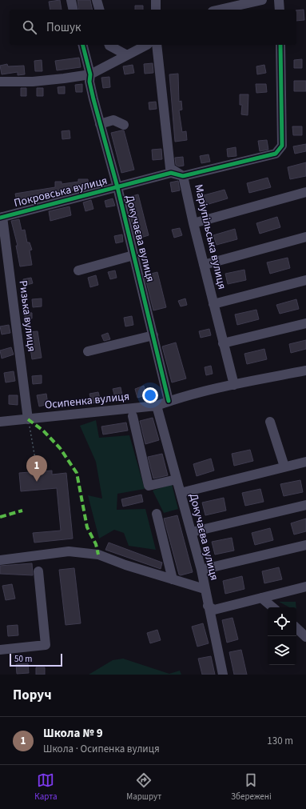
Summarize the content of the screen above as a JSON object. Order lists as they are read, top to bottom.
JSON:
{
  "streets": {
    "street": [
      "Покровська вулиця",
      "Маріупільська вулиця",
      "Докучаєва вулиця",
      "Ризька вулиця",
      "Осипенка вулиця"
    ]
  },
  "crossings": [
    ["Покровська вулиця", "Маріупільська вулиця"],
    ["Покровська вулиця", "Докучаєва вулиця"],
    ["Покровська вулиця", "Ризька вулиця"],
    ["Маріупільська вулиця", "Осипенка вулиця"],
    ["Докучаєва вулиця", "Осипенка вулиця"],
    ["Ризька вулиця", "Осипенка вулиця"]
  ],
  "scale_bar": "50 m",
  "page": {
    "search": "Пошук",
    "pins": "1",
    "scale": "50 m",
    "heading": "Поруч",
    "list": [
      {
        "mark": "1",
        "name": "Школа № 9",
        "note": "Школа · Осипенка вулиця",
        "value": "130 m"
      }
    ],
    "nav": ["Карта", "Маршрут", "Збережені"]
  }
}
